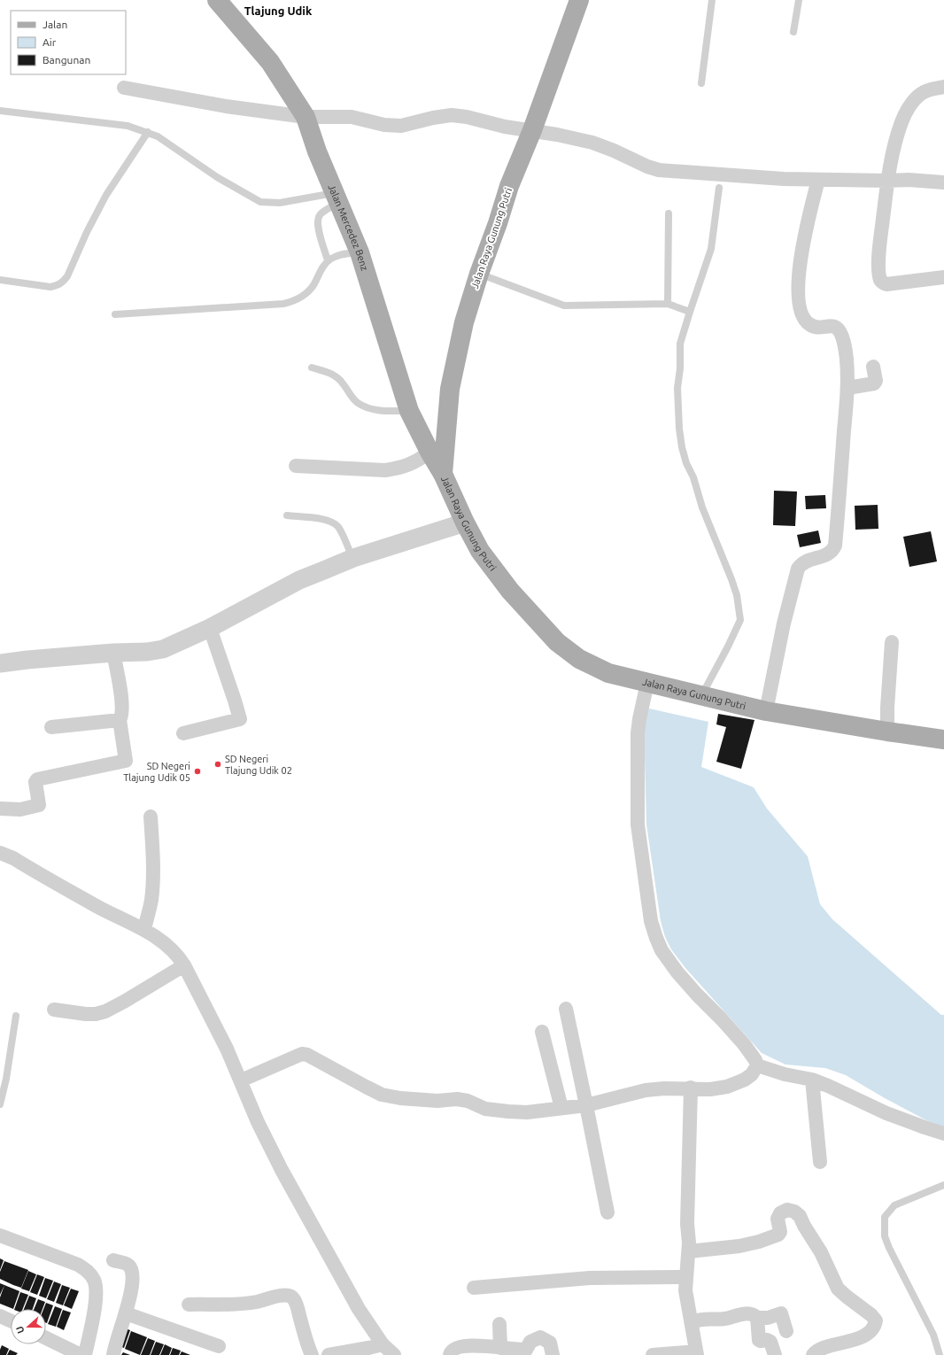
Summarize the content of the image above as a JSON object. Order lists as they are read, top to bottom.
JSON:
{
  "streets": {
    "main road": ["Jalan Mercedez Benz", "Jalan Raya Gunung Putri"]
  },
  "crossings": [
    ["Jalan Mercedez Benz", "Jalan Raya Gunung Putri"]
  ],
  "districts": ["Tlajung Udik"],
  "places": ["SD Negeri Tlajung Udik 02", "SD Negeri Tlajung Udik 05"],
  "legend": ["Jalan", "Air", "Bangunan"],
  "north": "left"
}
